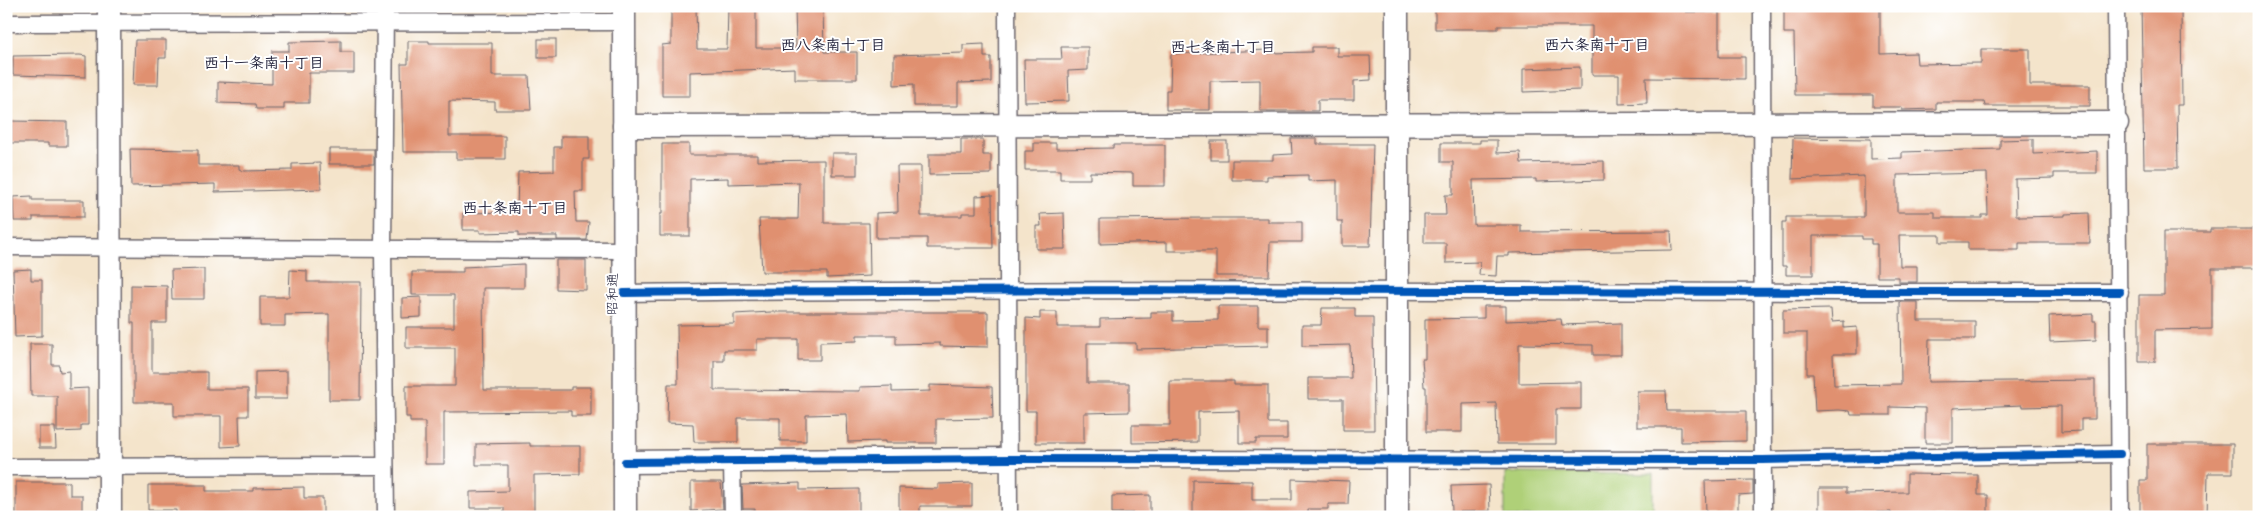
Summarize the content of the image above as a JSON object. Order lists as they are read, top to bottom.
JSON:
{
  "streets": {
    "street": ["昭和通"]
  },
  "districts": [
    "西八条南十丁目",
    "西六条南十丁目",
    "西七条南十丁目",
    "西十一条南十丁目",
    "西十条南十丁目"
  ]
}
